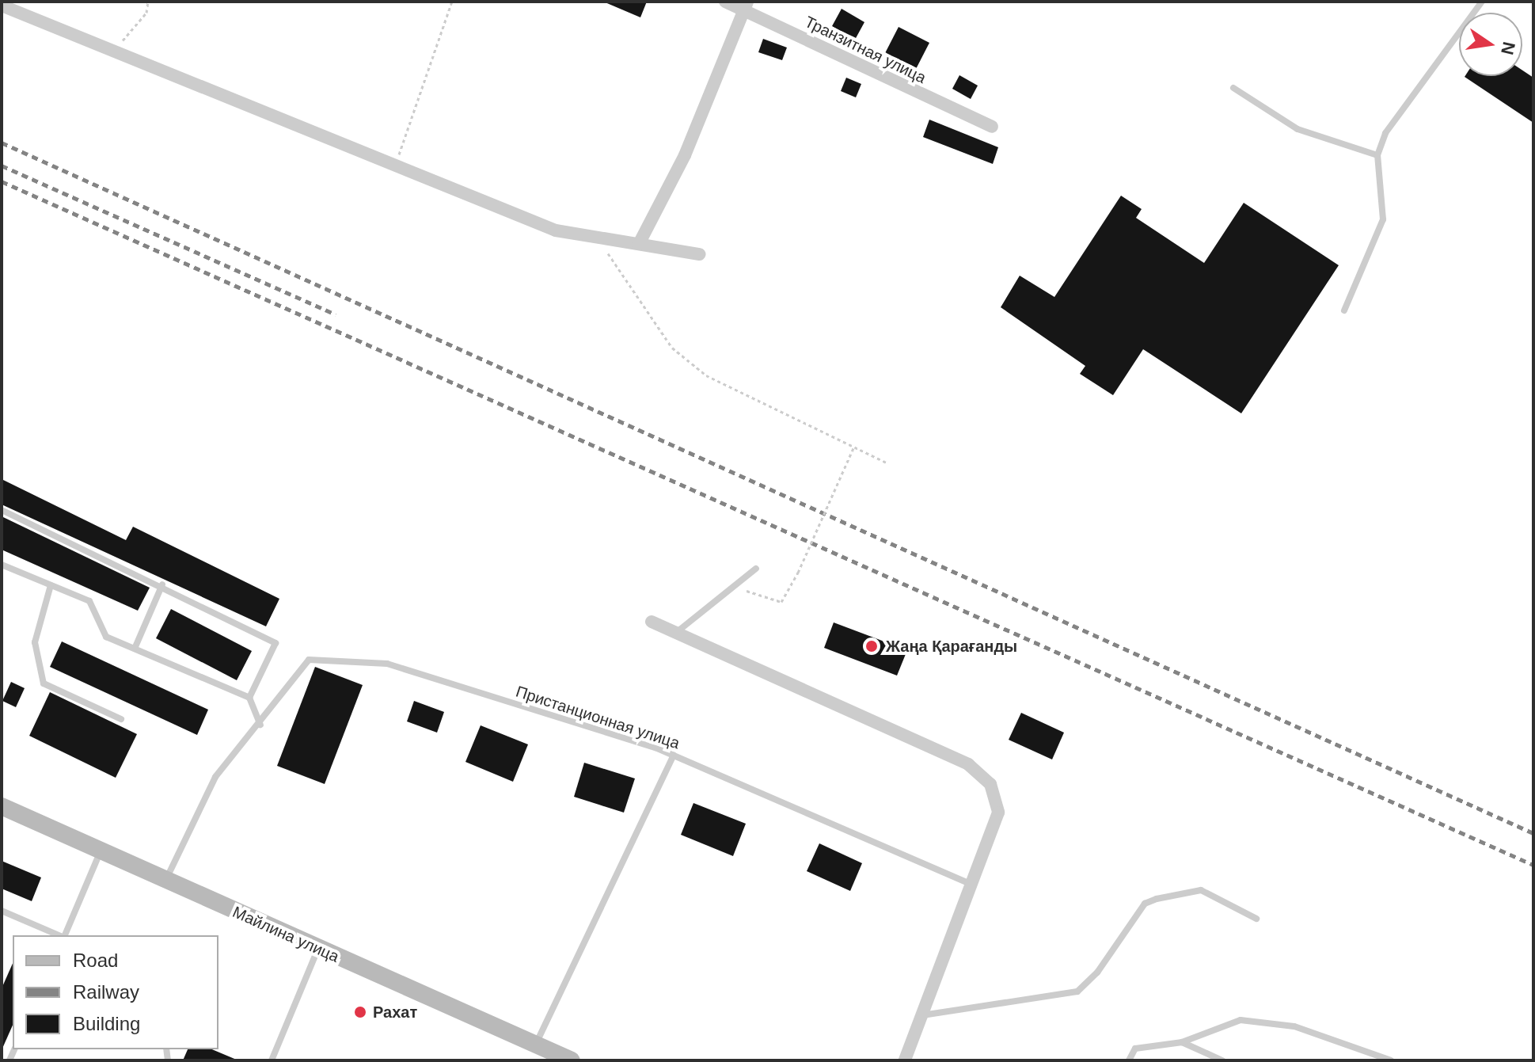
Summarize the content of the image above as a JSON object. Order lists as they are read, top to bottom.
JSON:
{
  "streets": {
    "main road": ["Майлина улица"],
    "street": ["Транзитная улица"],
    "lane": ["Пристанционная улица"]
  },
  "places": ["Жаңа Қарағанды", "Рахат"],
  "legend": ["Road", "Railway", "Building"],
  "north": "right"
}
